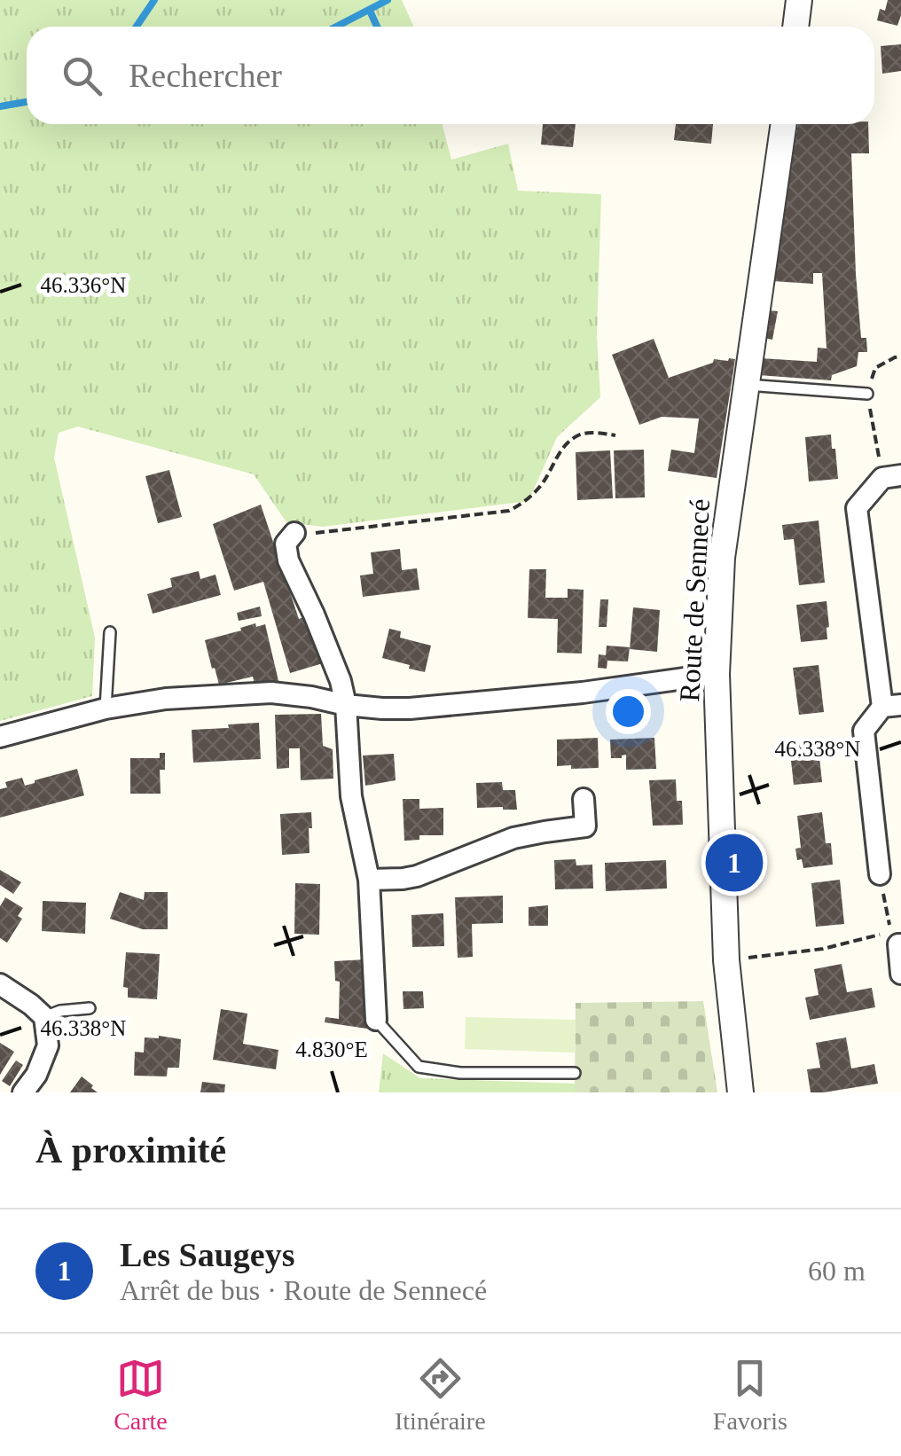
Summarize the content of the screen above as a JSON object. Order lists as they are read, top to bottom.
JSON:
{
  "streets": {
    "street": ["Route de Sennecé"]
  },
  "page": {
    "search": "Rechercher",
    "pins": "1",
    "heading": "À proximité",
    "list": [
      {
        "mark": "1",
        "name": "Les Saugeys",
        "note": "Arrêt de bus · Route de Sennecé",
        "value": "60 m"
      }
    ],
    "nav": ["Carte", "Itinéraire", "Favoris"]
  },
  "coordinates": ["46.336°N", "46.338°N", "4.830°E"]
}
